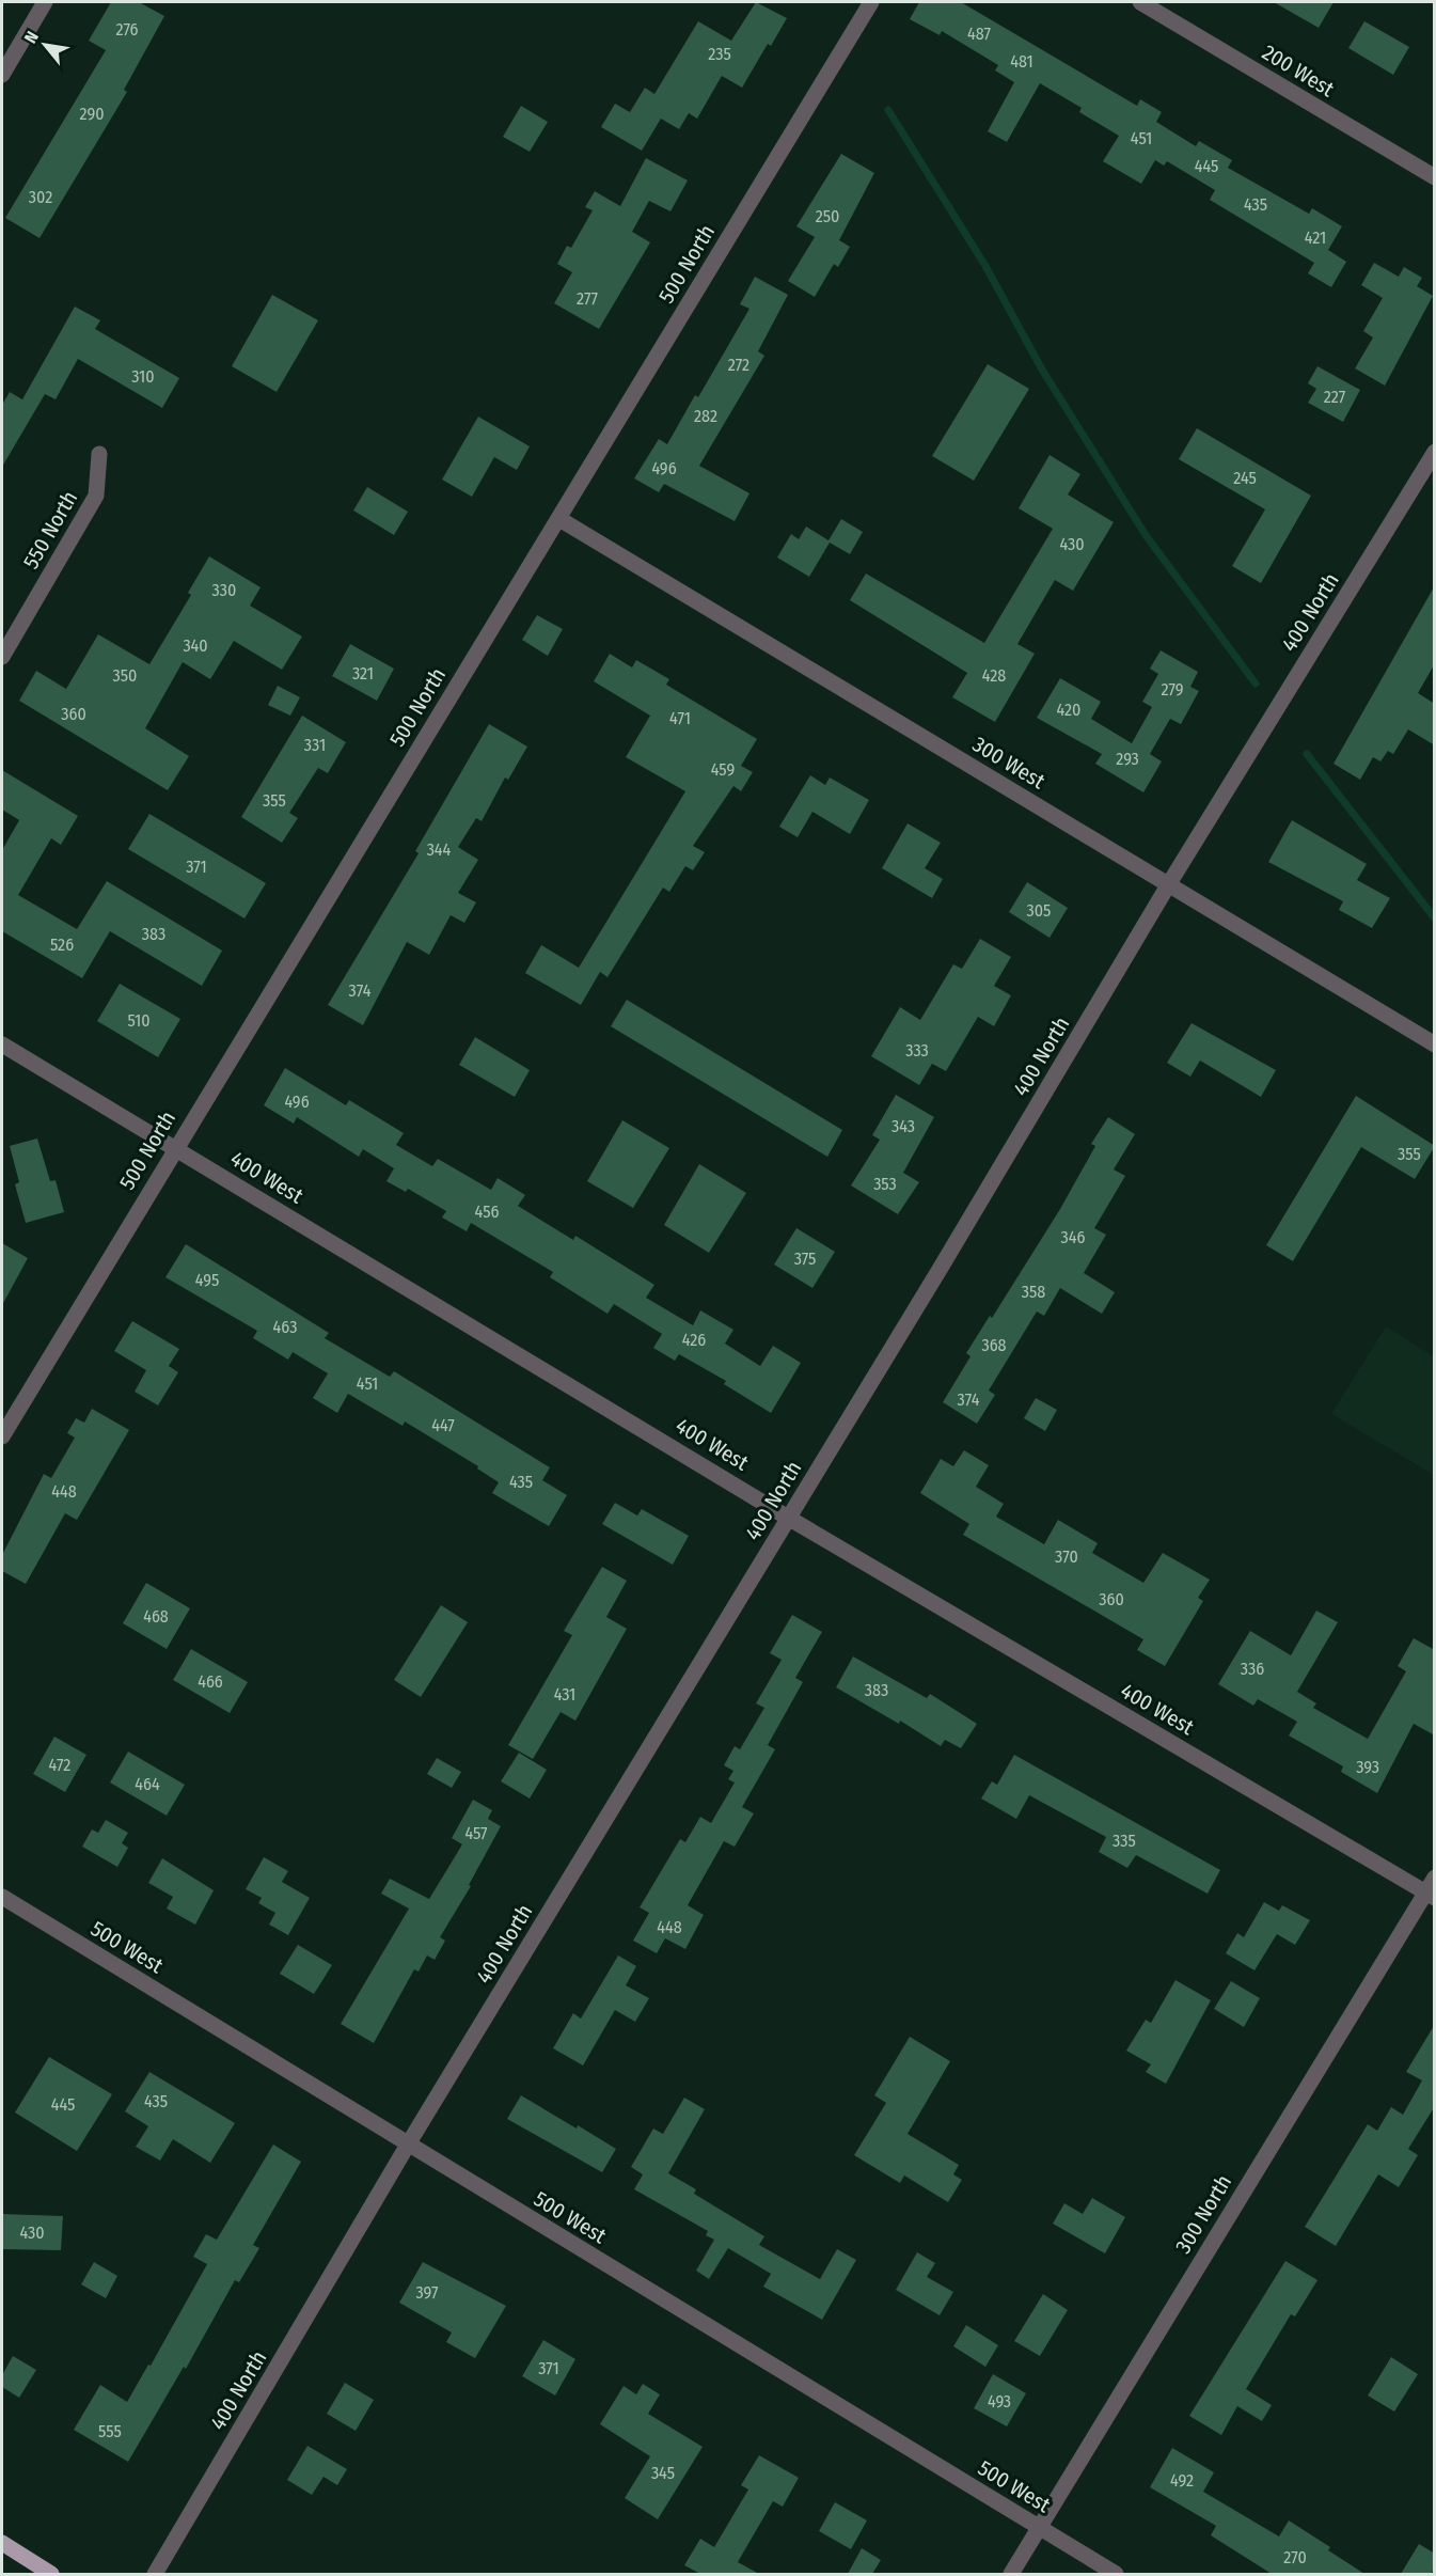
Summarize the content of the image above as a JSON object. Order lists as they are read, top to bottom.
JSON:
{
  "streets": {
    "street": [
      "200 West",
      "500 North",
      "550 North",
      "400 North",
      "300 West",
      "400 West",
      "500 West",
      "300 North"
    ]
  },
  "crossings": [
    ["500 North", "300 West"],
    ["500 North", "400 West"],
    ["400 North", "300 West"],
    ["400 North", "400 West"],
    ["400 North", "500 West"],
    ["400 West", "300 North"],
    ["500 West", "300 North"]
  ],
  "house_numbers": [
    "276",
    "487",
    "235",
    "481",
    "290",
    "451",
    "445",
    "302",
    "435",
    "250",
    "421",
    "277",
    "272",
    "310",
    "227",
    "282",
    "496",
    "245",
    "430",
    "330",
    "340",
    "321",
    "350",
    "428",
    "279",
    "420",
    "360",
    "471",
    "331",
    "293",
    "459",
    "355",
    "344",
    "371",
    "305",
    "383",
    "526",
    "374",
    "510",
    "333",
    "496",
    "343",
    "355",
    "353",
    "456",
    "346",
    "375",
    "495",
    "358",
    "463",
    "426",
    "368",
    "451",
    "374",
    "447",
    "435",
    "448",
    "370",
    "360",
    "468",
    "336",
    "466",
    "383",
    "431",
    "472",
    "393",
    "464",
    "457",
    "335",
    "448",
    "435",
    "445",
    "430",
    "397",
    "371",
    "493",
    "555",
    "345",
    "492",
    "270"
  ],
  "north": "top left"
}
